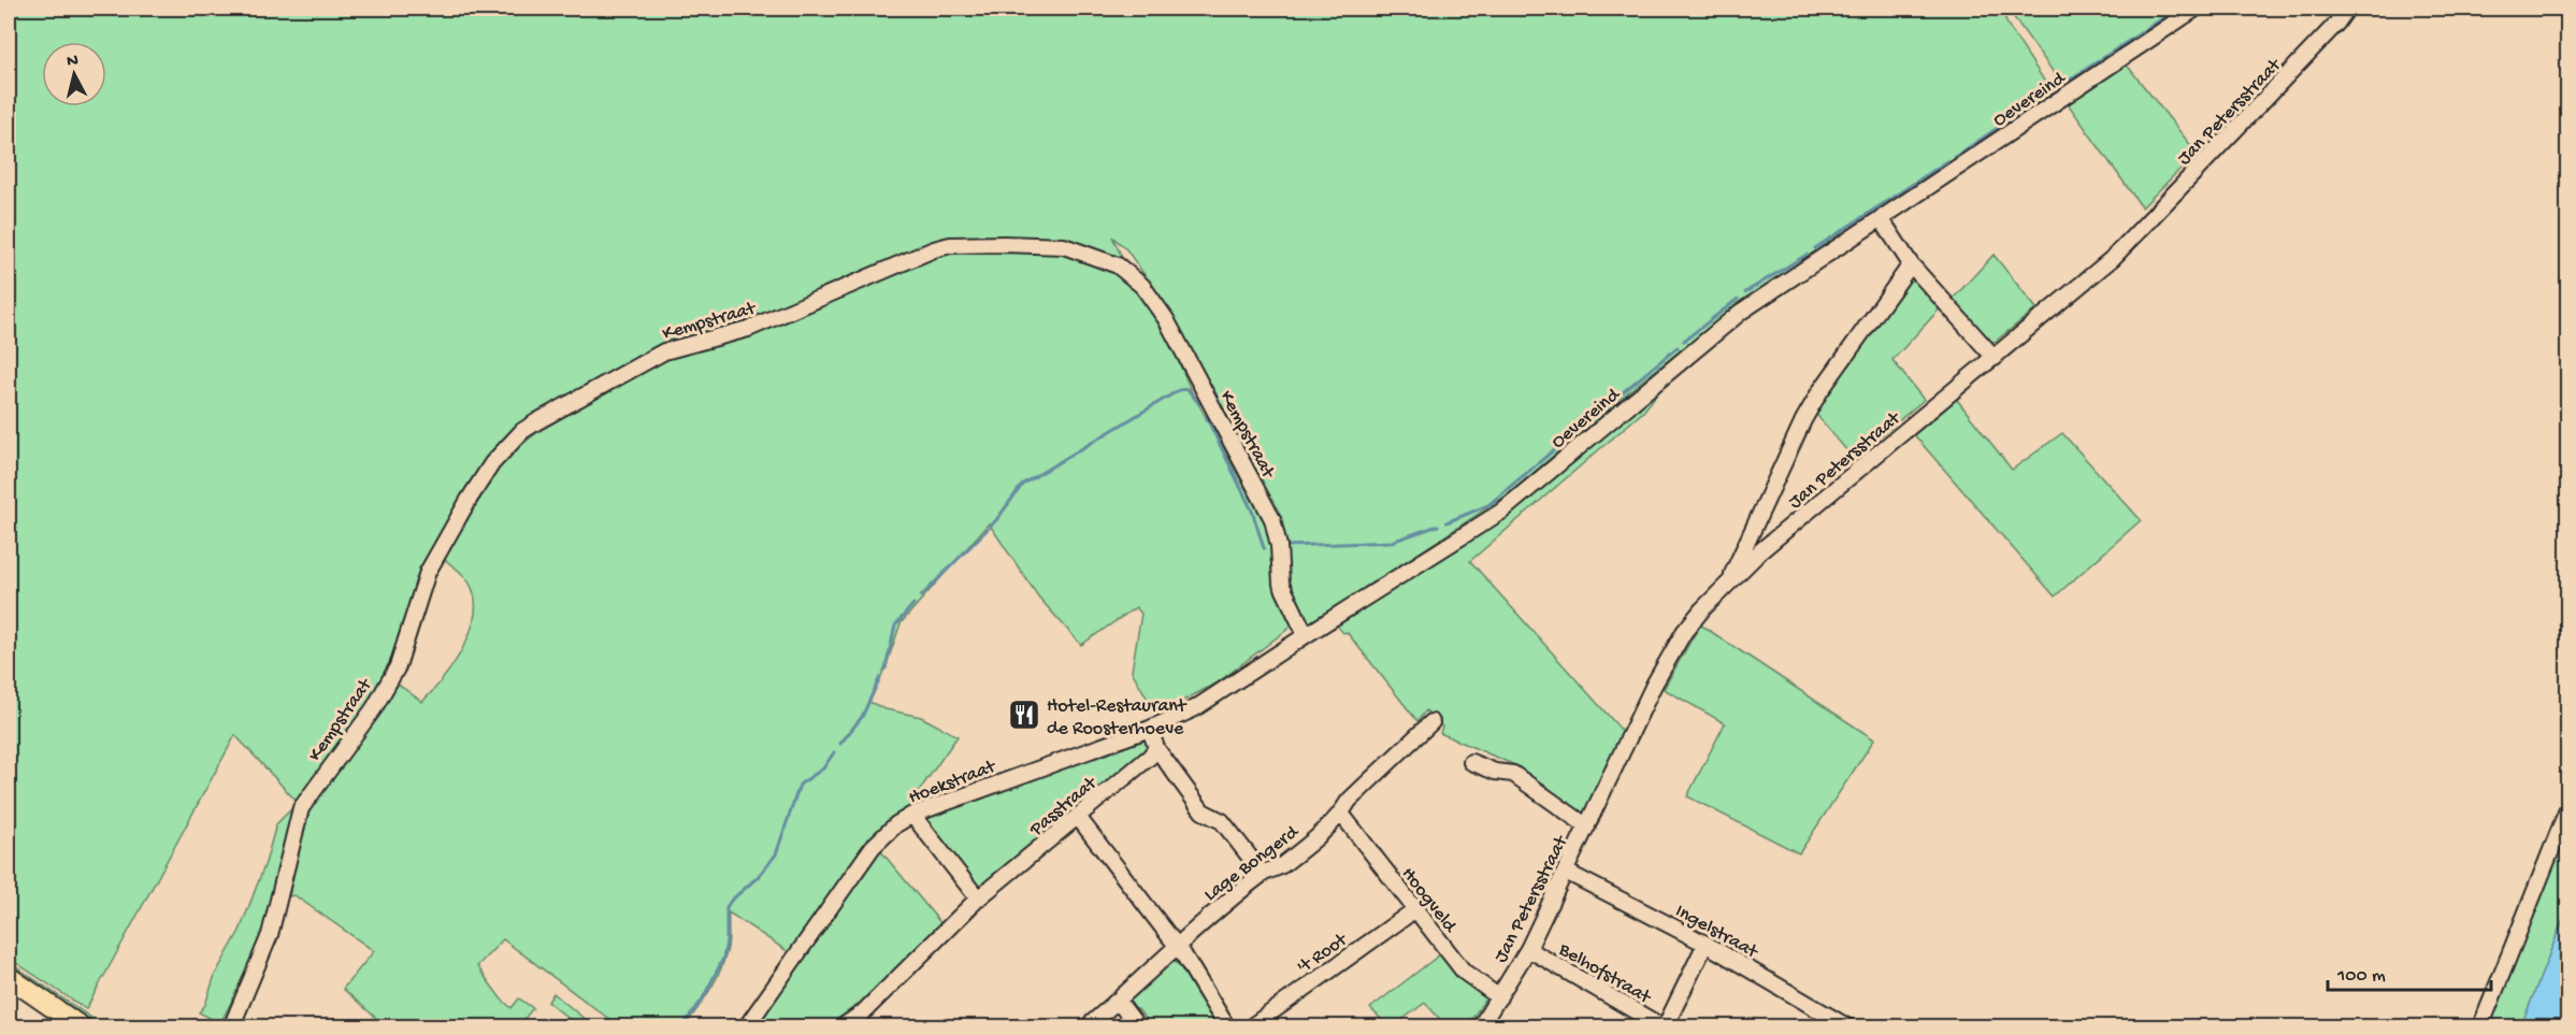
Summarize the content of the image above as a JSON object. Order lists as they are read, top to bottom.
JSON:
{
  "streets": {
    "street": [
      "Oevereind",
      "Jan Petersstraat",
      "Kempstraat",
      "Hoekstraat",
      "Passtraat",
      "Lage Bongerd",
      "Hoogveld",
      "Ingelstraat",
      "'t Root",
      "Belhofstraat"
    ]
  },
  "crossings": [
    ["Oevereind", "Kempstraat"],
    ["Jan Petersstraat", "Hoogveld"],
    ["Jan Petersstraat", "Ingelstraat"],
    ["Jan Petersstraat", "Belhofstraat"],
    ["Lage Bongerd", "Hoogveld"],
    ["Hoogveld", "'t Root"]
  ],
  "places": {
    "restaurant": ["Hotel-Restaurant de Roosterhoeve"]
  },
  "scale_bar": "100 m",
  "north": "top"
}
